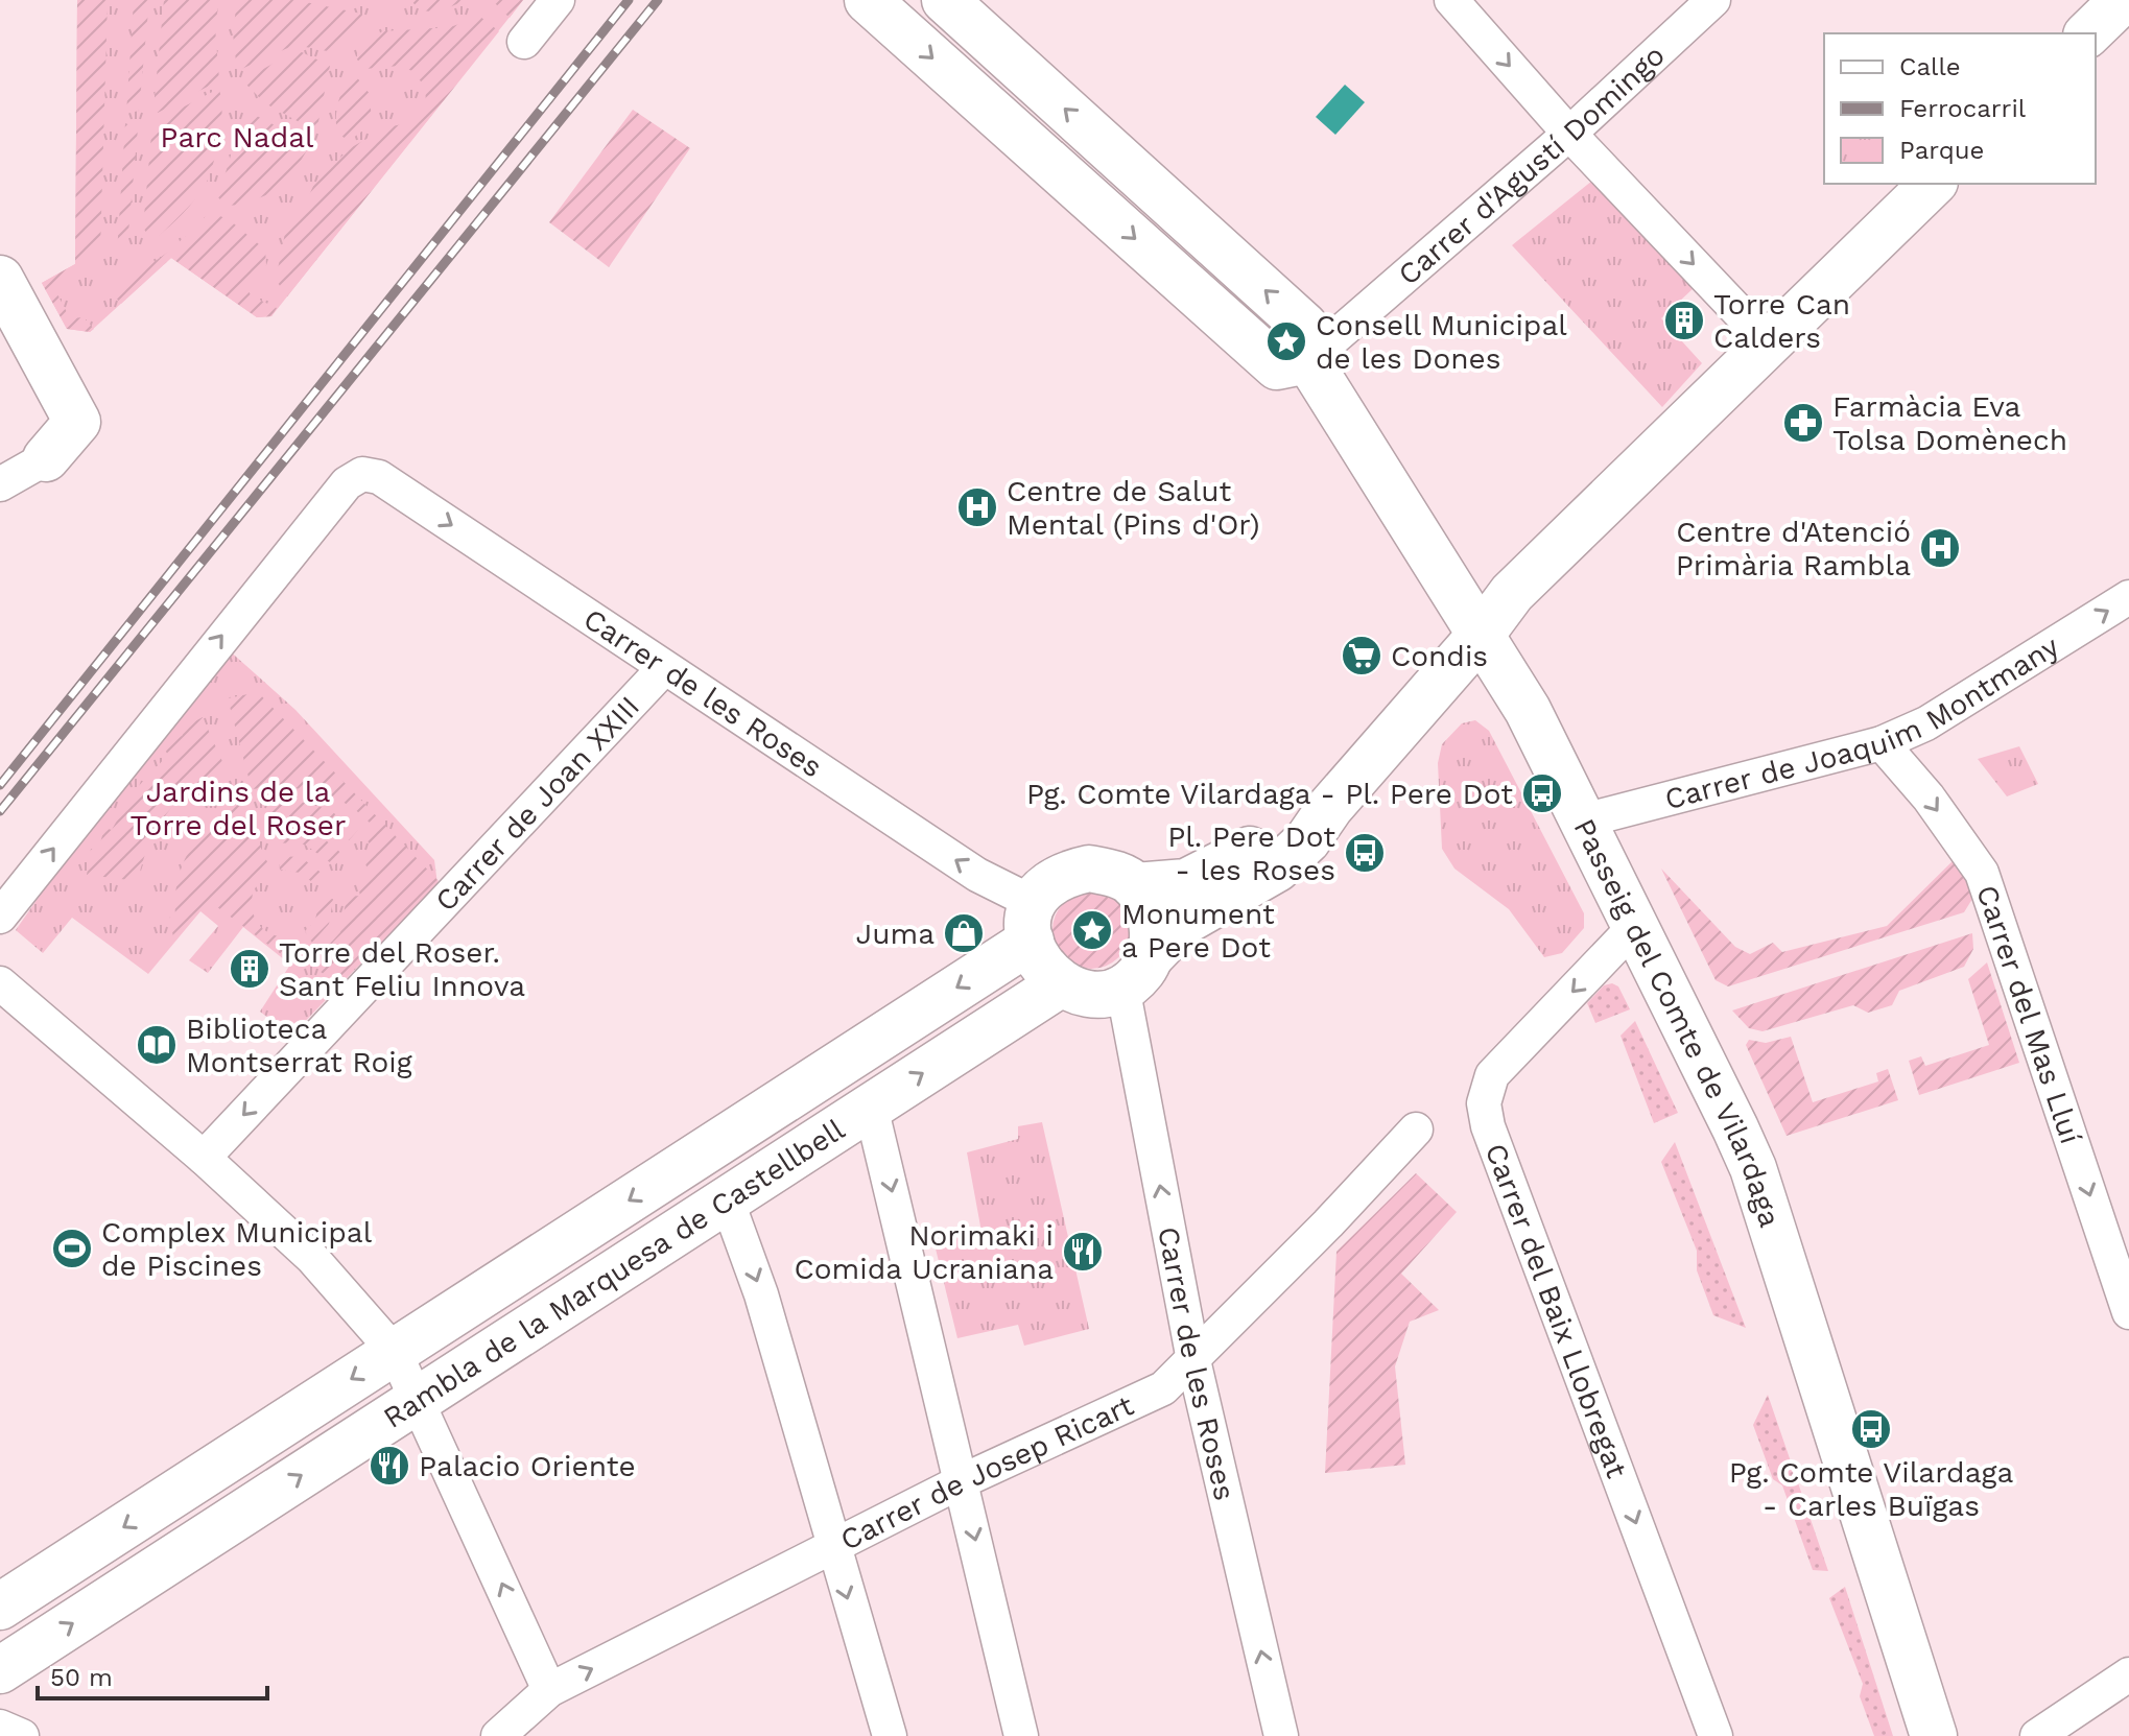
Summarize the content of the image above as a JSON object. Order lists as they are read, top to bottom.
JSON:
{
  "streets": {
    "street": [
      "Carrer d'Agustí Domingo",
      "Carrer de les Roses",
      "Carrer de Joaquim Montmany",
      "Carrer de Joan XXIII",
      "Carrer del Mas Lluí",
      "Passeig del Comte de Vilardaga",
      "Rambla de la Marquesa de Castellbell",
      "Carrer del Baix Llobregat",
      "Carrer de Josep Ricart"
    ]
  },
  "crossings": [
    ["Carrer d'Agustí Domingo", "Passeig del Comte de Vilardaga"],
    ["Carrer de les Roses", "Carrer de Joan XXIII"],
    ["Carrer de les Roses", "Rambla de la Marquesa de Castellbell"],
    ["Carrer de les Roses", "Carrer de Josep Ricart"],
    ["Carrer de Joaquim Montmany", "Carrer del Mas Lluí"],
    ["Carrer de Joaquim Montmany", "Passeig del Comte de Vilardaga"],
    ["Passeig del Comte de Vilardaga", "Carrer del Baix Llobregat"]
  ],
  "one_way": [
    "Carrer de Joaquim Montmany",
    "Carrer de Joan XXIII",
    "Carrer del Mas Lluí",
    "Carrer del Baix Llobregat"
  ],
  "parks": ["Parc Nadal", "Jardins de la Torre del Roser"],
  "places": {
    "building": ["Torre Can Calders", "Torre del Roser. Sant Feliu Innova"],
    "place": ["Consell Municipal de les Dones", "Monument a Pere Dot"],
    "pharmacy": ["Farmàcia Eva Tolsa Domènech"],
    "hospital": ["Centre de Salut Mental (Pins d'Or)", "Centre d'Atenció Primària Rambla"],
    "supermarket": ["Condis"],
    "bus stop": ["Pg. Comte Vilardaga - Pl. Pere Dot", "Pl. Pere Dot - les Roses", "Pg. Comte Vilardaga - Carles Buïgas"],
    "shop": ["Juma"],
    "library": ["Biblioteca Montserrat Roig"],
    "sports": ["Complex Municipal de Piscines"],
    "restaurant": ["Norimaki i Comida Ucraniana", "Palacio Oriente"]
  },
  "legend": ["Calle", "Ferrocarril", "Parque"],
  "scale_bar": "50 m"
}
